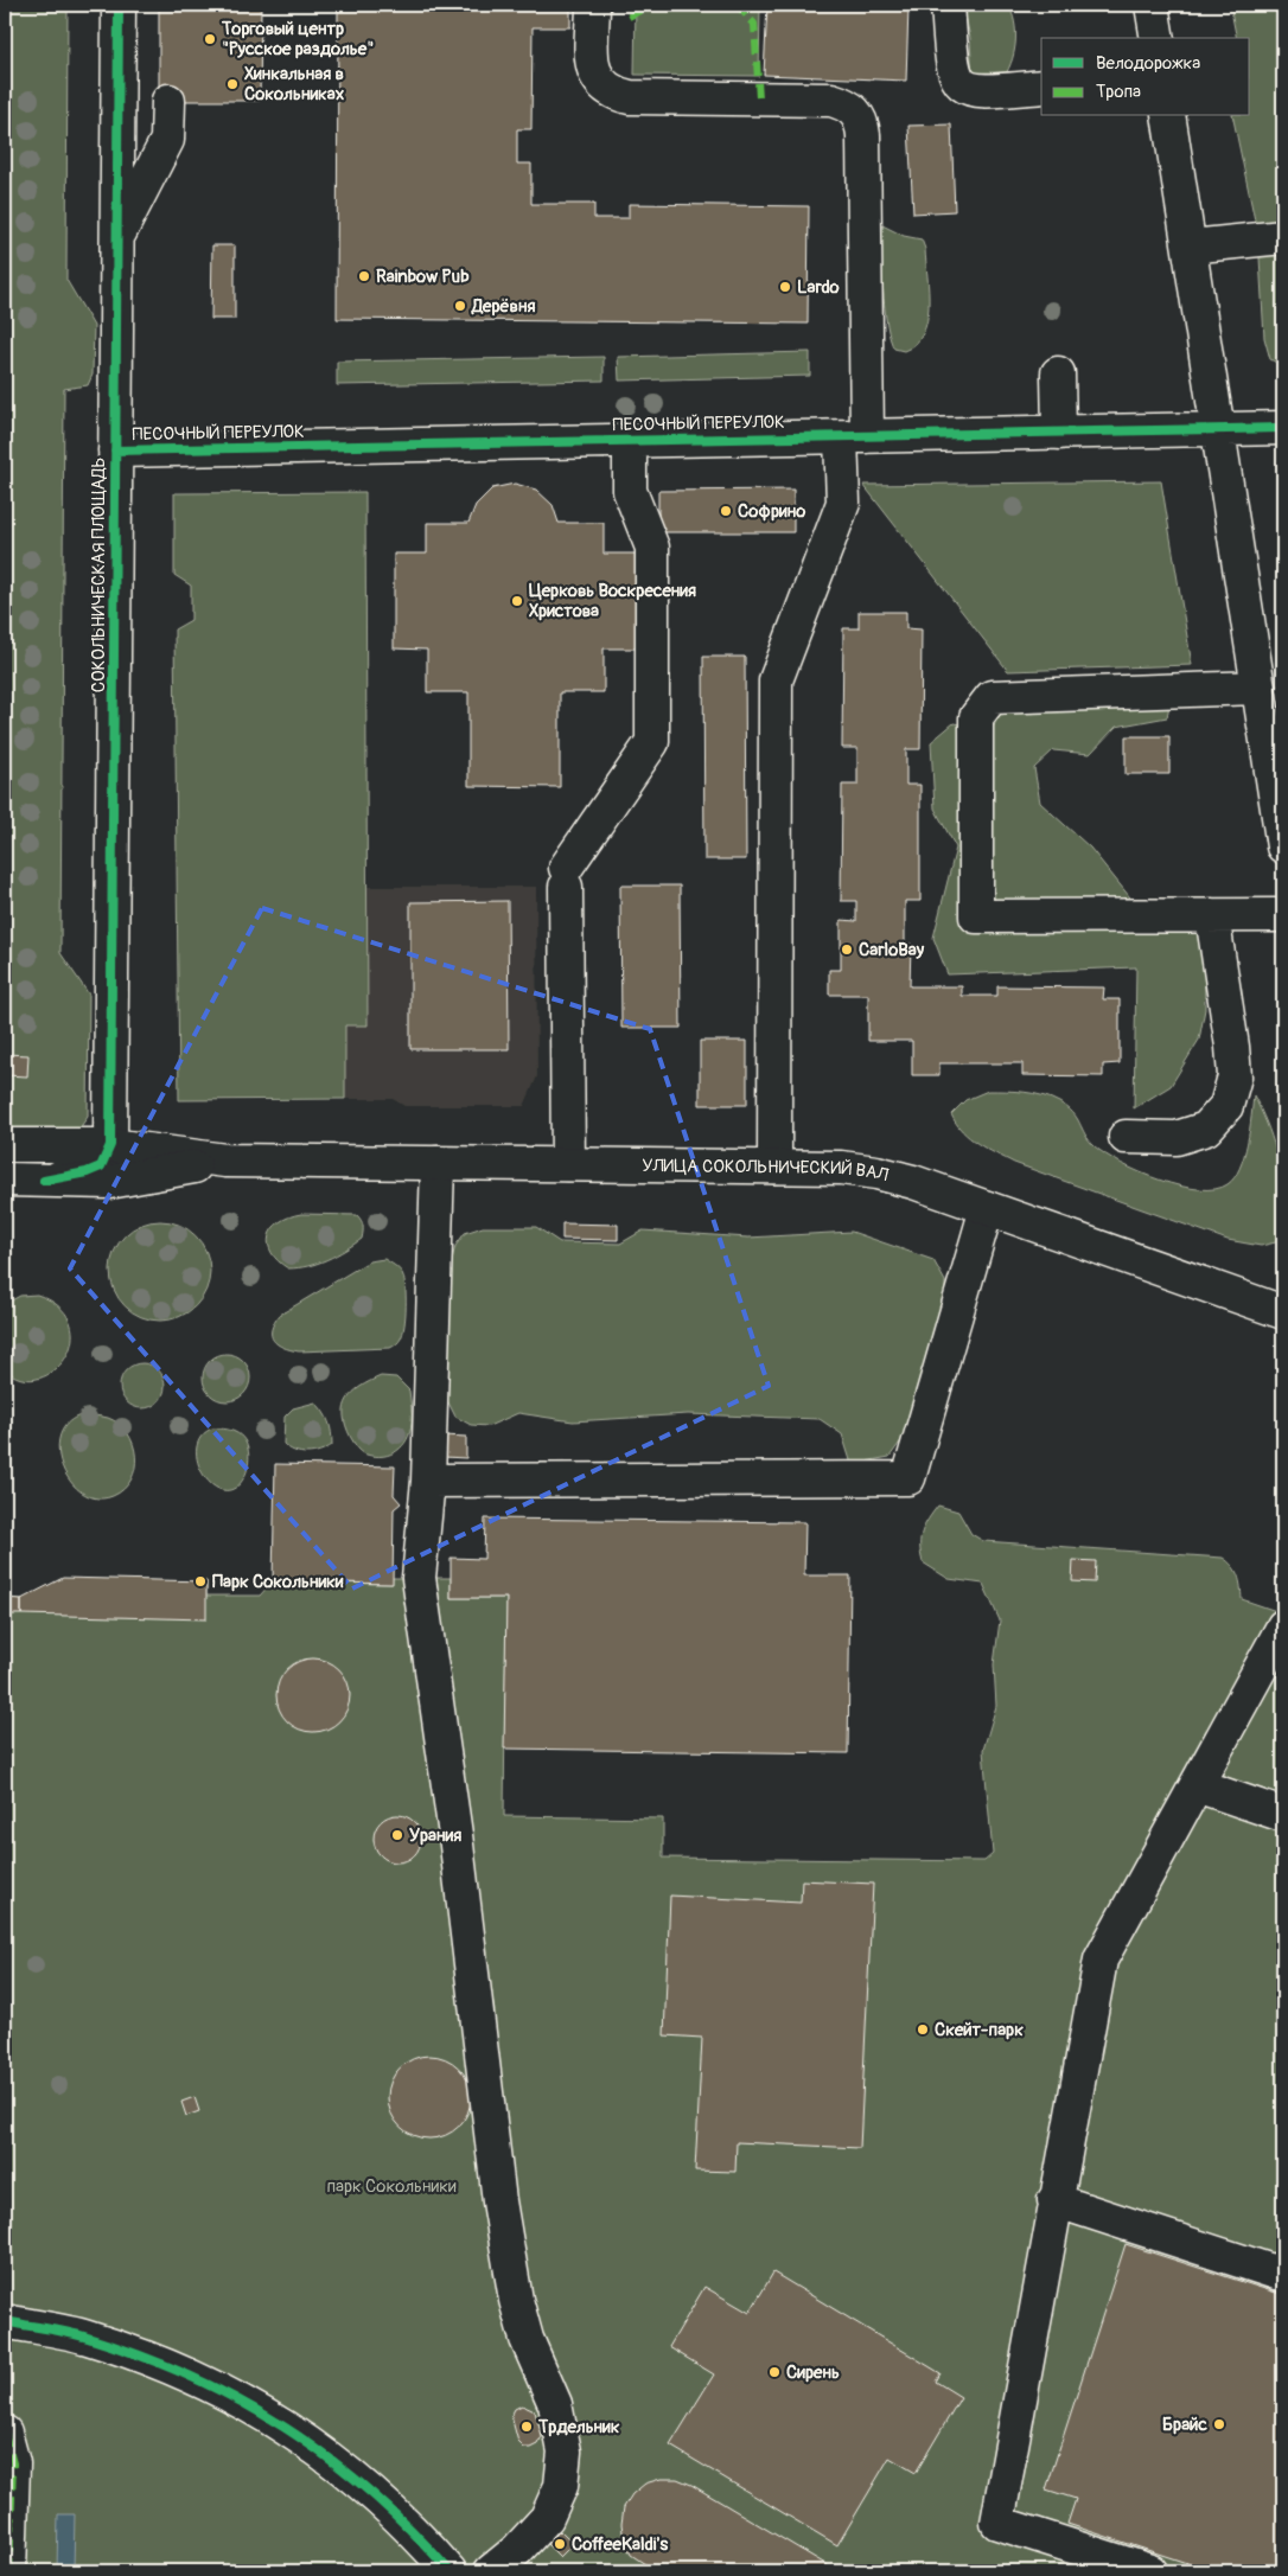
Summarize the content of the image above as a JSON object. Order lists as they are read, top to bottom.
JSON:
{
  "streets": {
    "street": ["ПЕСОЧНЫЙ ПЕРЕУЛОК", "СОКОЛЬНИЧЕСКАЯ ПЛОЩАДЬ", "УЛИЦА СОКОЛЬНИЧЕСКИЙ ВАЛ"]
  },
  "crossings": [
    ["ПЕСОЧНЫЙ ПЕРЕУЛОК", "СОКОЛЬНИЧЕСКАЯ ПЛОЩАДЬ"],
    ["СОКОЛЬНИЧЕСКАЯ ПЛОЩАДЬ", "УЛИЦА СОКОЛЬНИЧЕСКИЙ ВАЛ"]
  ],
  "parks": ["парк Сокольники"],
  "places": [
    "Торговый центр \"Русское раздолье\"",
    "Хинкальная в Сокольниках",
    "Rainbow Pub",
    "Lardo",
    "Дерёвня",
    "Софрино",
    "Церковь Воскресения Христова",
    "CarloBay",
    "Парк Сокольники",
    "Урания",
    "Скейт-парк",
    "Сирень",
    "Брайс",
    "Трдельник",
    "CoffeeKaldi's"
  ],
  "legend": ["Велодорожка", "Тропа"]
}
